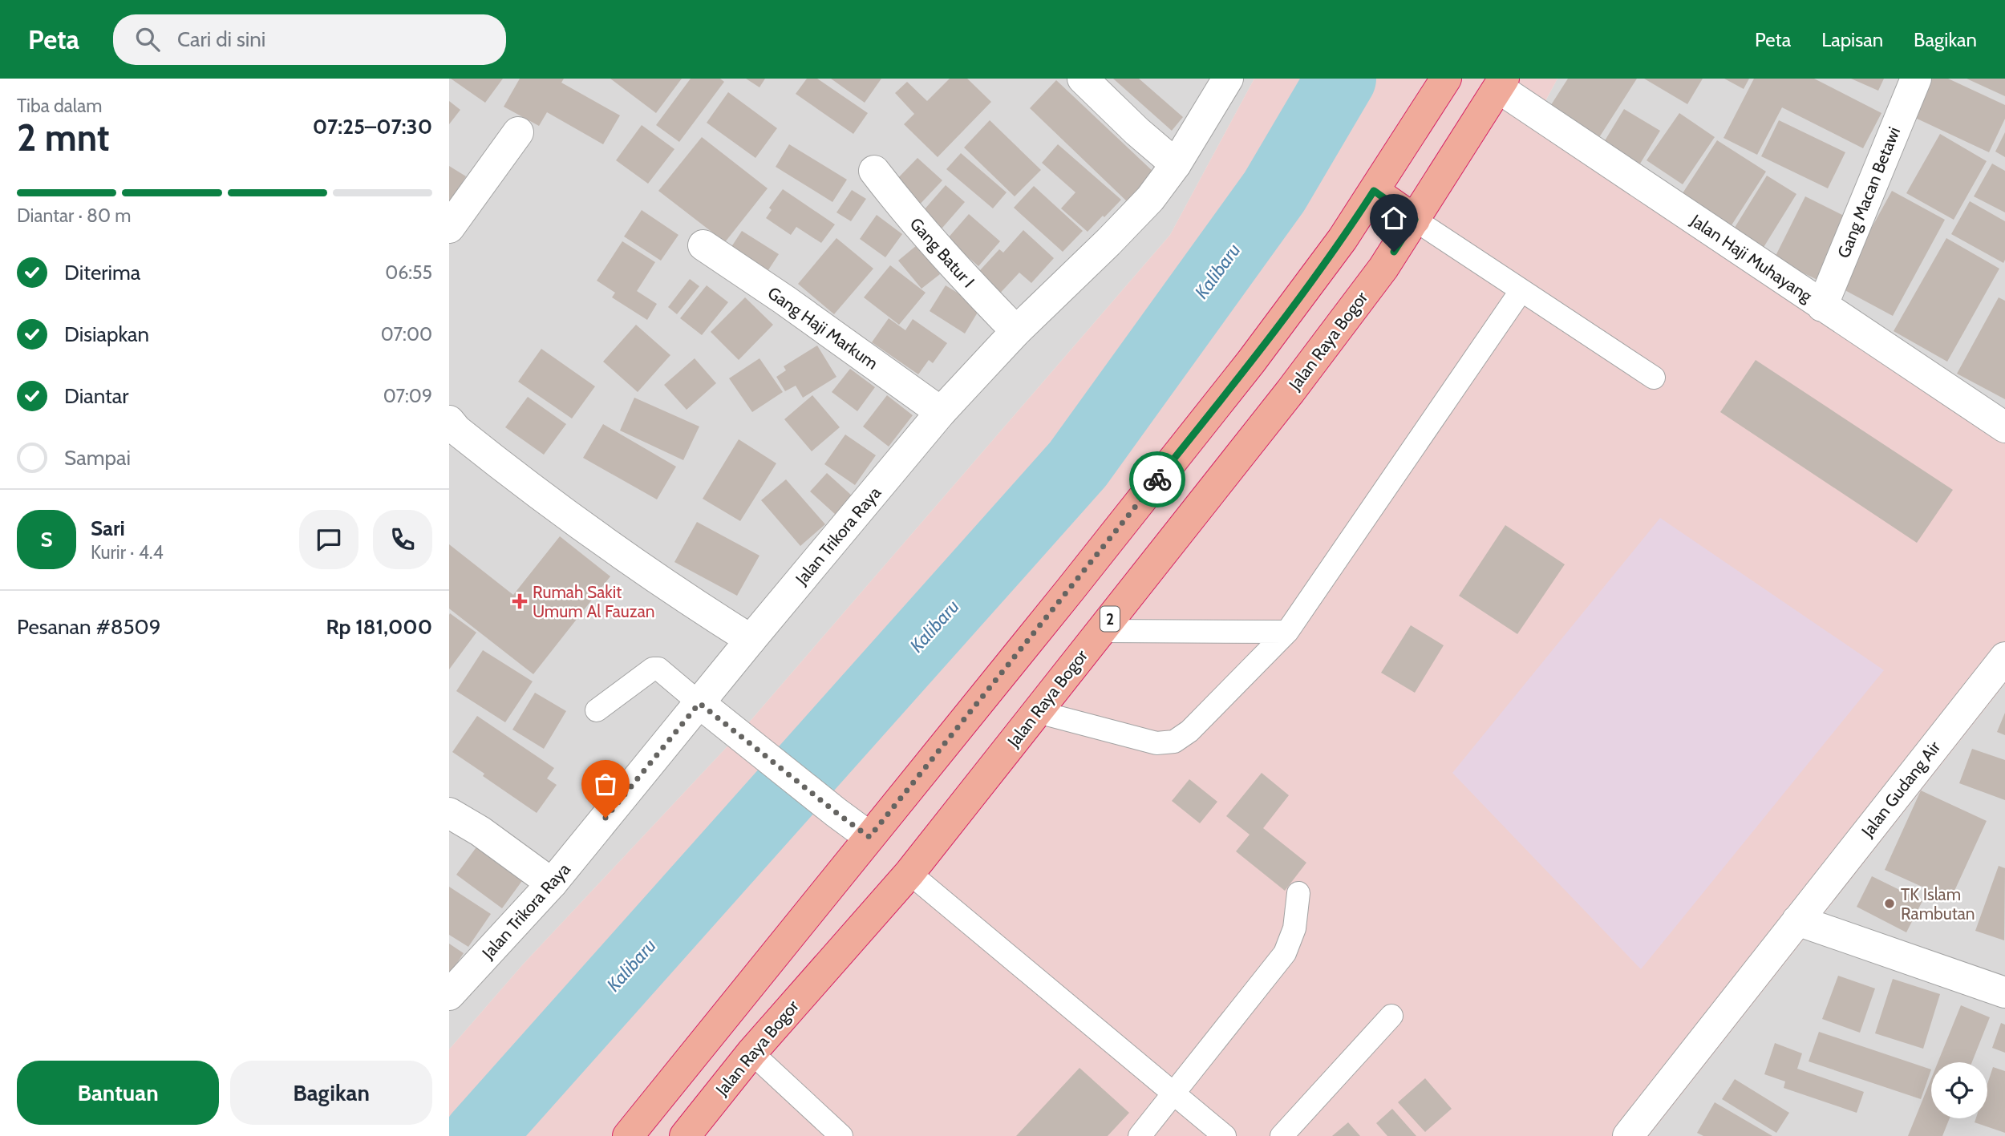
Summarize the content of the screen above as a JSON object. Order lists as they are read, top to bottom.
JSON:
{
  "streets": {
    "highway": ["Jalan Raya Bogor", "2"],
    "street": [
      "Gang Macan Betawi",
      "Gang Batur I",
      "Jalan Haji Muhayang",
      "Gang Haji Markum",
      "Jalan Trikora Raya",
      "Jalan Gudang Air"
    ]
  },
  "crossings": [
    ["Gang Macan Betawi", "Jalan Haji Muhayang"],
    ["Gang Batur I", "Jalan Trikora Raya"],
    ["Jalan Haji Muhayang", "Jalan Raya Bogor"],
    ["Gang Haji Markum", "Jalan Trikora Raya"]
  ],
  "water": ["Kalibaru"],
  "places": {
    "health": ["Rumah Sakit Umum Al Fauzan"],
    "other": ["TK Islam Rambutan"]
  },
  "page": {
    "header": "Peta",
    "search": "Cari di sini",
    "nav": ["Peta", "Lapisan", "Bagikan"],
    "heading": ["2 mnt", "Tiba dalam", "07:25–07:30"],
    "panel": [
      "Sari",
      "Kurir · 4.4",
      "Pesanan #8509",
      "Rp 181,000"
    ],
    "bar": "Diantar · 80 m",
    "list": [
      ["Diterima", "06:55"],
      ["Disiapkan", "07:00"],
      ["Diantar", "07:09"],
      "Sampai"
    ],
    "round": "S",
    "buttons": ["Bantuan", "Bagikan"]
  }
}
